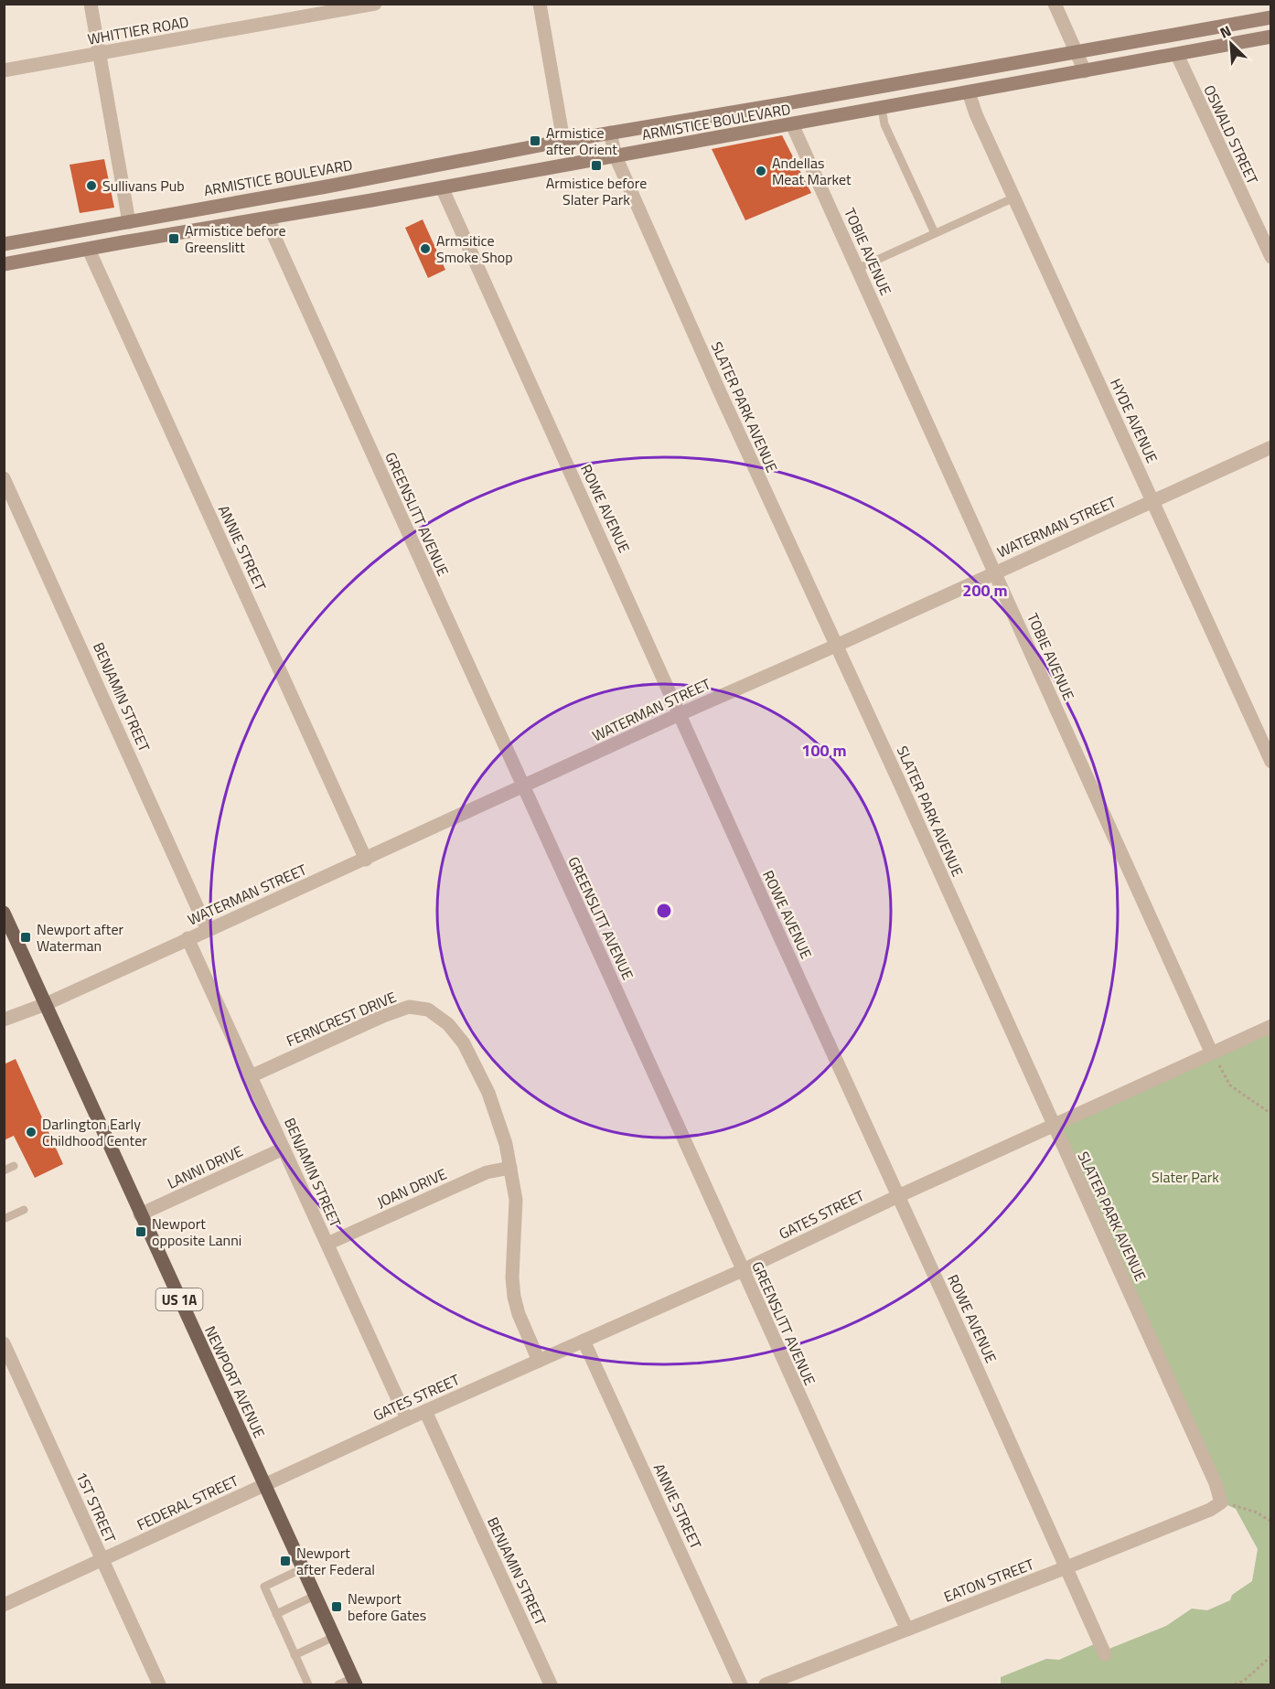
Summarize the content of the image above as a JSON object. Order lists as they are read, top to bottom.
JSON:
{
  "streets": {
    "main road": ["ARMISTICE BOULEVARD", "US 1A", "NEWPORT AVENUE"],
    "street": [
      "WHITTIER ROAD",
      "OSWALD STREET",
      "TOBIE AVENUE",
      "SLATER PARK AVENUE",
      "HYDE AVENUE",
      "ROWE AVENUE",
      "GREENSLITT AVENUE",
      "WATERMAN STREET",
      "ANNIE STREET",
      "BENJAMIN STREET",
      "FERNCREST DRIVE",
      "LANNI DRIVE",
      "JOAN DRIVE",
      "GATES STREET",
      "FEDERAL STREET",
      "1ST STREET",
      "EATON STREET"
    ]
  },
  "crossings": [
    ["ARMISTICE BOULEVARD", "OSWALD STREET"],
    ["ARMISTICE BOULEVARD", "TOBIE AVENUE"],
    ["ARMISTICE BOULEVARD", "SLATER PARK AVENUE"],
    ["ARMISTICE BOULEVARD", "HYDE AVENUE"],
    ["ARMISTICE BOULEVARD", "ROWE AVENUE"],
    ["ARMISTICE BOULEVARD", "GREENSLITT AVENUE"],
    ["ARMISTICE BOULEVARD", "ANNIE STREET"],
    ["TOBIE AVENUE", "WATERMAN STREET"],
    ["TOBIE AVENUE", "GATES STREET"],
    ["SLATER PARK AVENUE", "WATERMAN STREET"],
    ["SLATER PARK AVENUE", "GATES STREET"],
    ["SLATER PARK AVENUE", "EATON STREET"],
    ["HYDE AVENUE", "WATERMAN STREET"],
    ["ROWE AVENUE", "WATERMAN STREET"],
    ["ROWE AVENUE", "GATES STREET"],
    ["ROWE AVENUE", "EATON STREET"],
    ["GREENSLITT AVENUE", "WATERMAN STREET"],
    ["GREENSLITT AVENUE", "GATES STREET"],
    ["GREENSLITT AVENUE", "EATON STREET"],
    ["WATERMAN STREET", "ANNIE STREET"],
    ["WATERMAN STREET", "BENJAMIN STREET"],
    ["WATERMAN STREET", "NEWPORT AVENUE"],
    ["ANNIE STREET", "GATES STREET"],
    ["BENJAMIN STREET", "FERNCREST DRIVE"],
    ["BENJAMIN STREET", "LANNI DRIVE"],
    ["BENJAMIN STREET", "JOAN DRIVE"],
    ["BENJAMIN STREET", "GATES STREET"],
    ["FERNCREST DRIVE", "JOAN DRIVE"],
    ["FERNCREST DRIVE", "GATES STREET"],
    ["LANNI DRIVE", "NEWPORT AVENUE"],
    ["GATES STREET", "NEWPORT AVENUE"],
    ["GATES STREET", "FEDERAL STREET"],
    ["NEWPORT AVENUE", "FEDERAL STREET"],
    ["FEDERAL STREET", "1ST STREET"]
  ],
  "parks": ["Slater Park"],
  "places": {
    "transit": [
      "Armistice after Orient",
      "Armistice before Slater Park",
      "Armistice before Greenslitt",
      "Newport after Waterman",
      "Newport opposite Lanni",
      "Newport after Federal",
      "Newport before Gates"
    ],
    "other": [
      "Andellas Meat Market",
      "Sullivans Pub",
      "Armsitice Smoke Shop",
      "Darlington Early Childhood Center"
    ]
  },
  "north": "top left",
  "rings": ["200 m", "100 m"]
}
